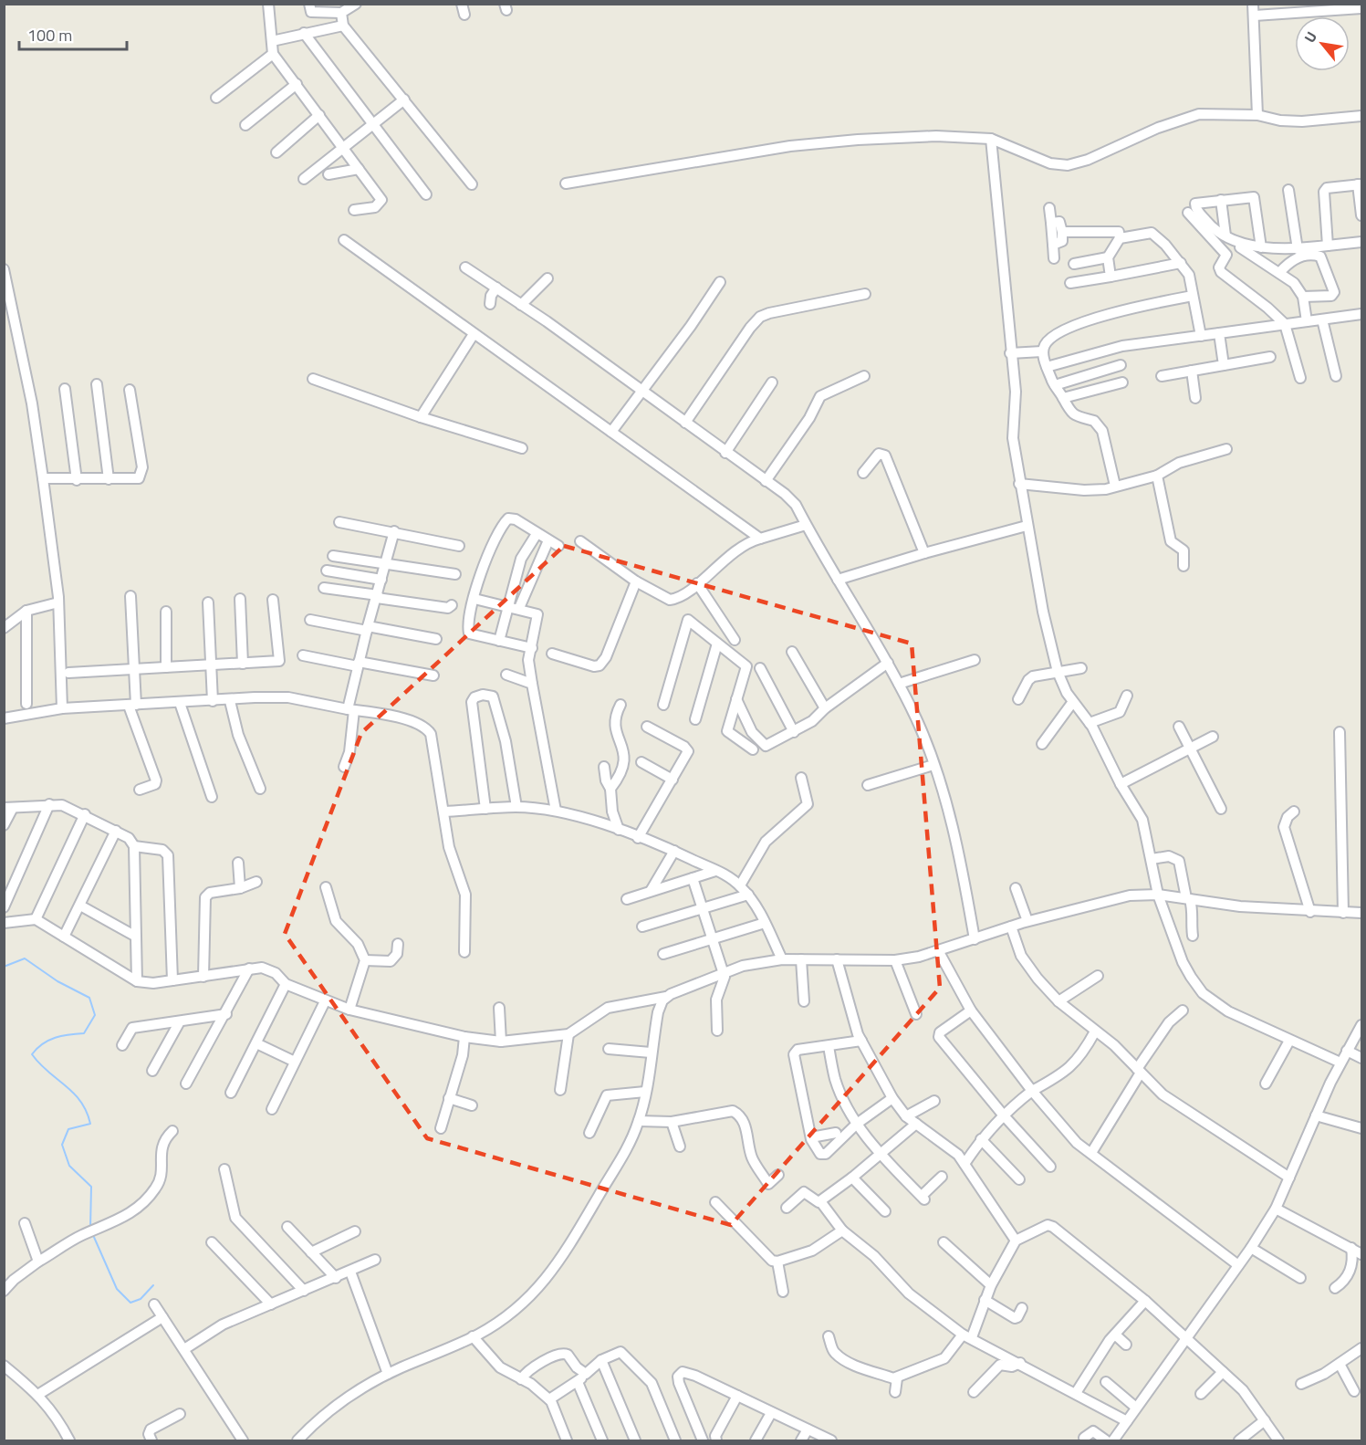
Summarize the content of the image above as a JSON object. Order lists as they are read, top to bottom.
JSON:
{
  "scale_bar": "100 m",
  "north": "top left"
}
